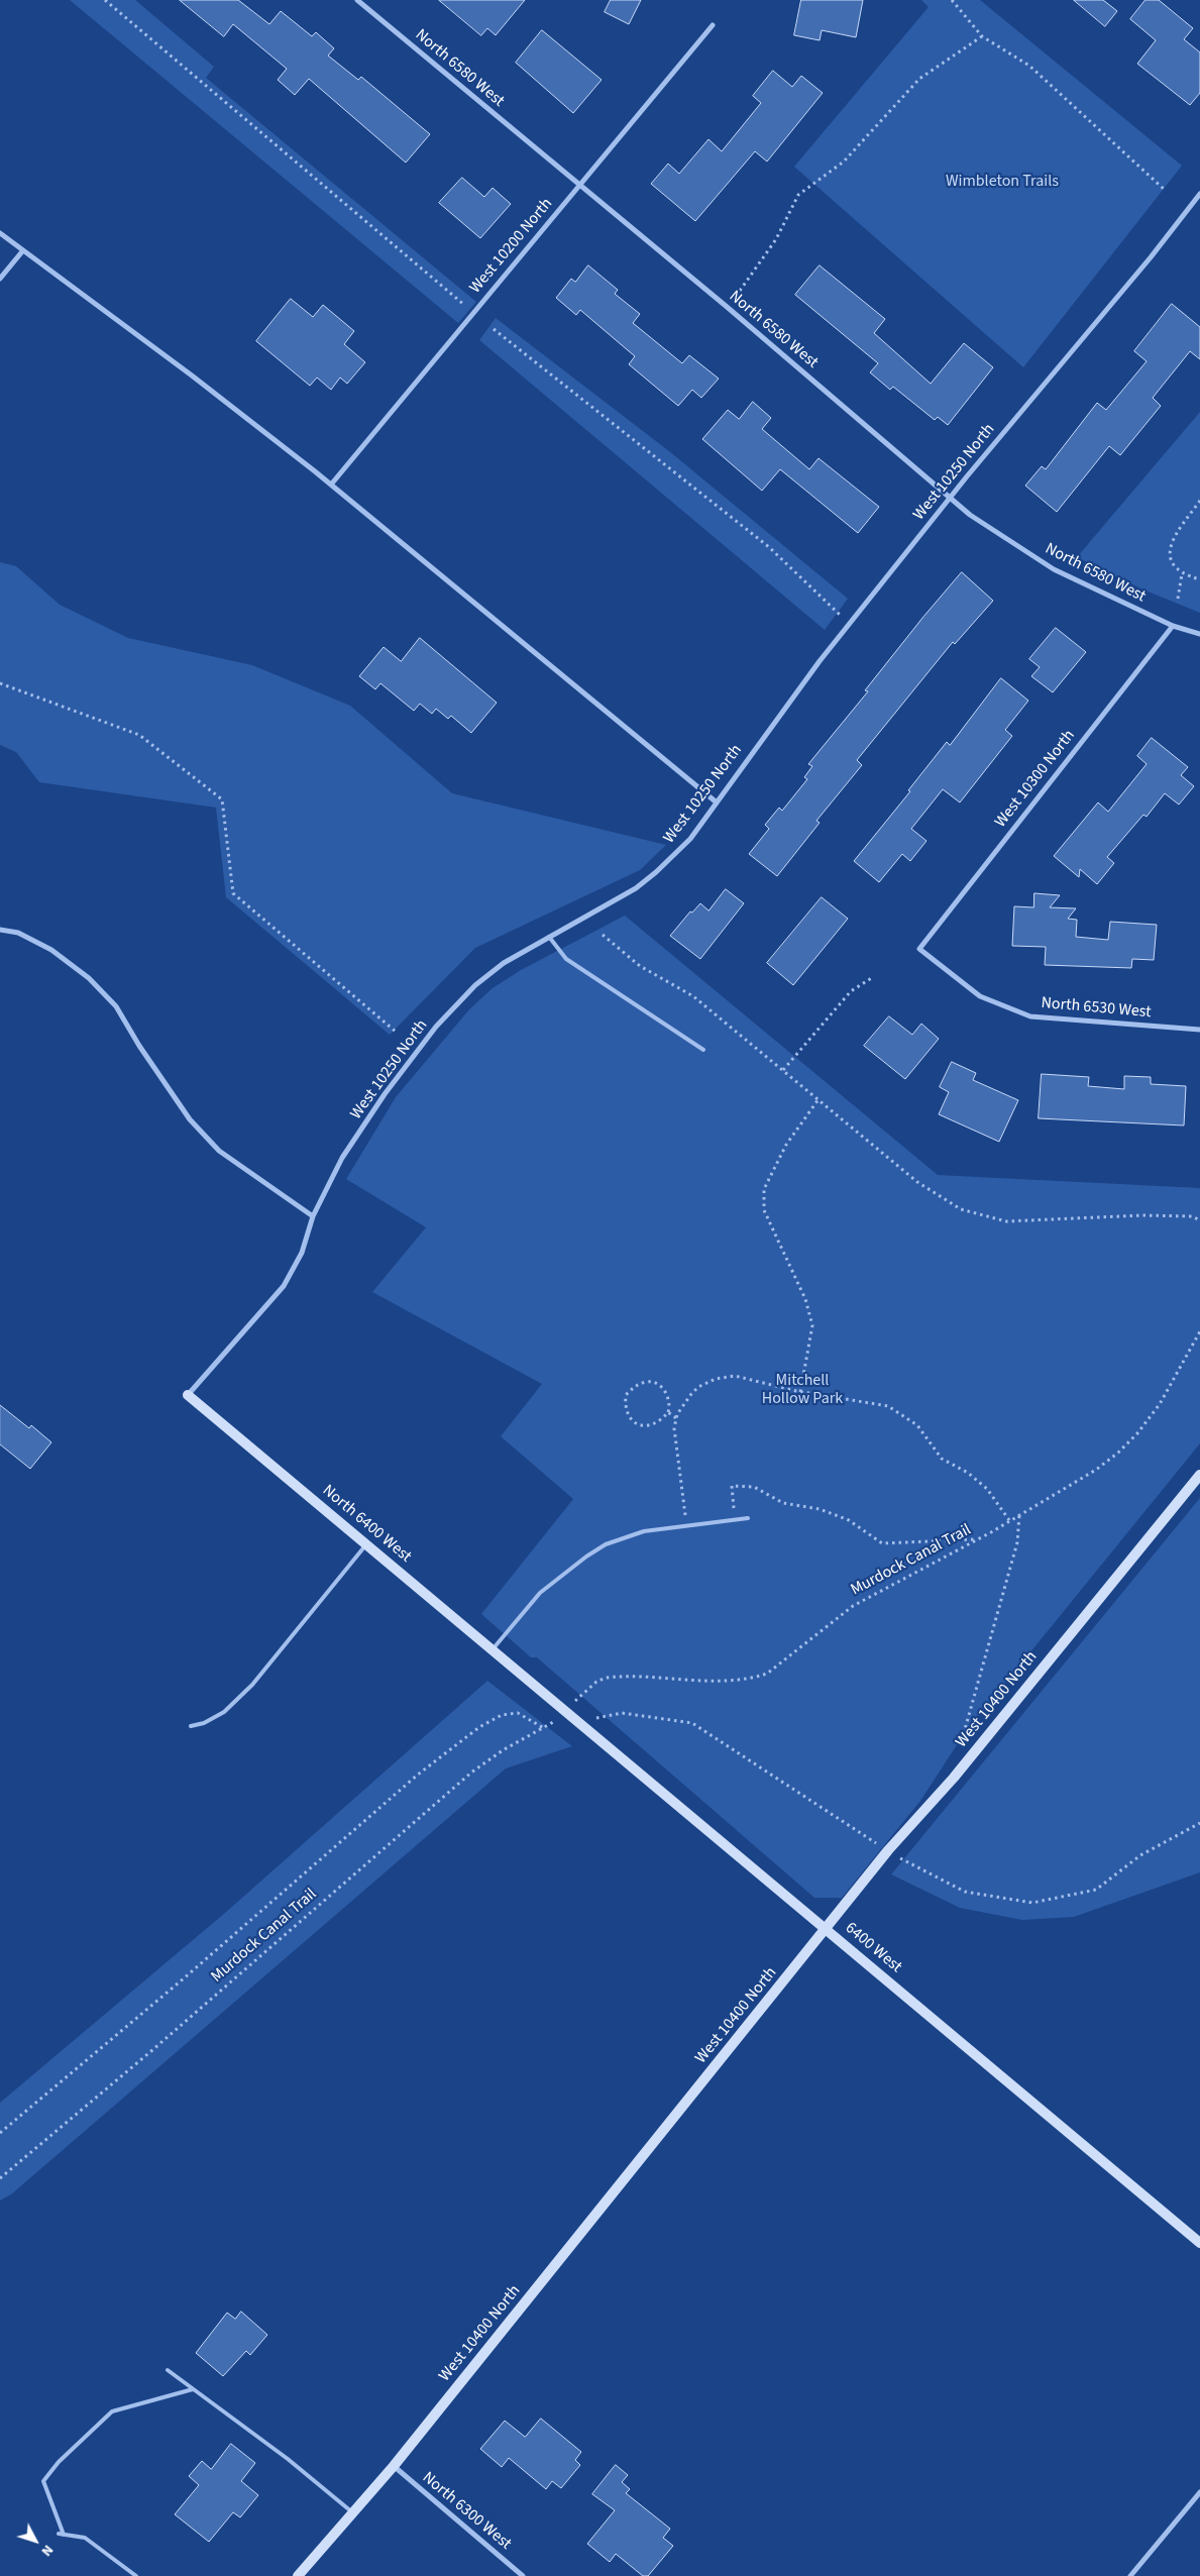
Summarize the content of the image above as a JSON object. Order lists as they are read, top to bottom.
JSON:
{
  "streets": {
    "street": [
      "North 6580 West",
      "West 10200 North",
      "West 10250 North",
      "West 10300 North",
      "North 6530 West",
      "North 6400 West",
      "West 10400 North",
      "6400 West",
      "North 6300 West"
    ],
    "path": ["Murdock Canal Trail"]
  },
  "crossings": [
    ["North 6580 West", "West 10200 North"],
    ["North 6580 West", "West 10250 North"],
    ["North 6580 West", "West 10300 North"],
    ["West 10250 North", "North 6400 West"],
    ["West 10300 North", "North 6530 West"],
    ["North 6400 West", "6400 West"],
    ["West 10400 North", "6400 West"],
    ["West 10400 North", "North 6300 West"]
  ],
  "parks": ["Wimbleton Trails", "Mitchell Hollow Park"],
  "north": "bottom right"
}
